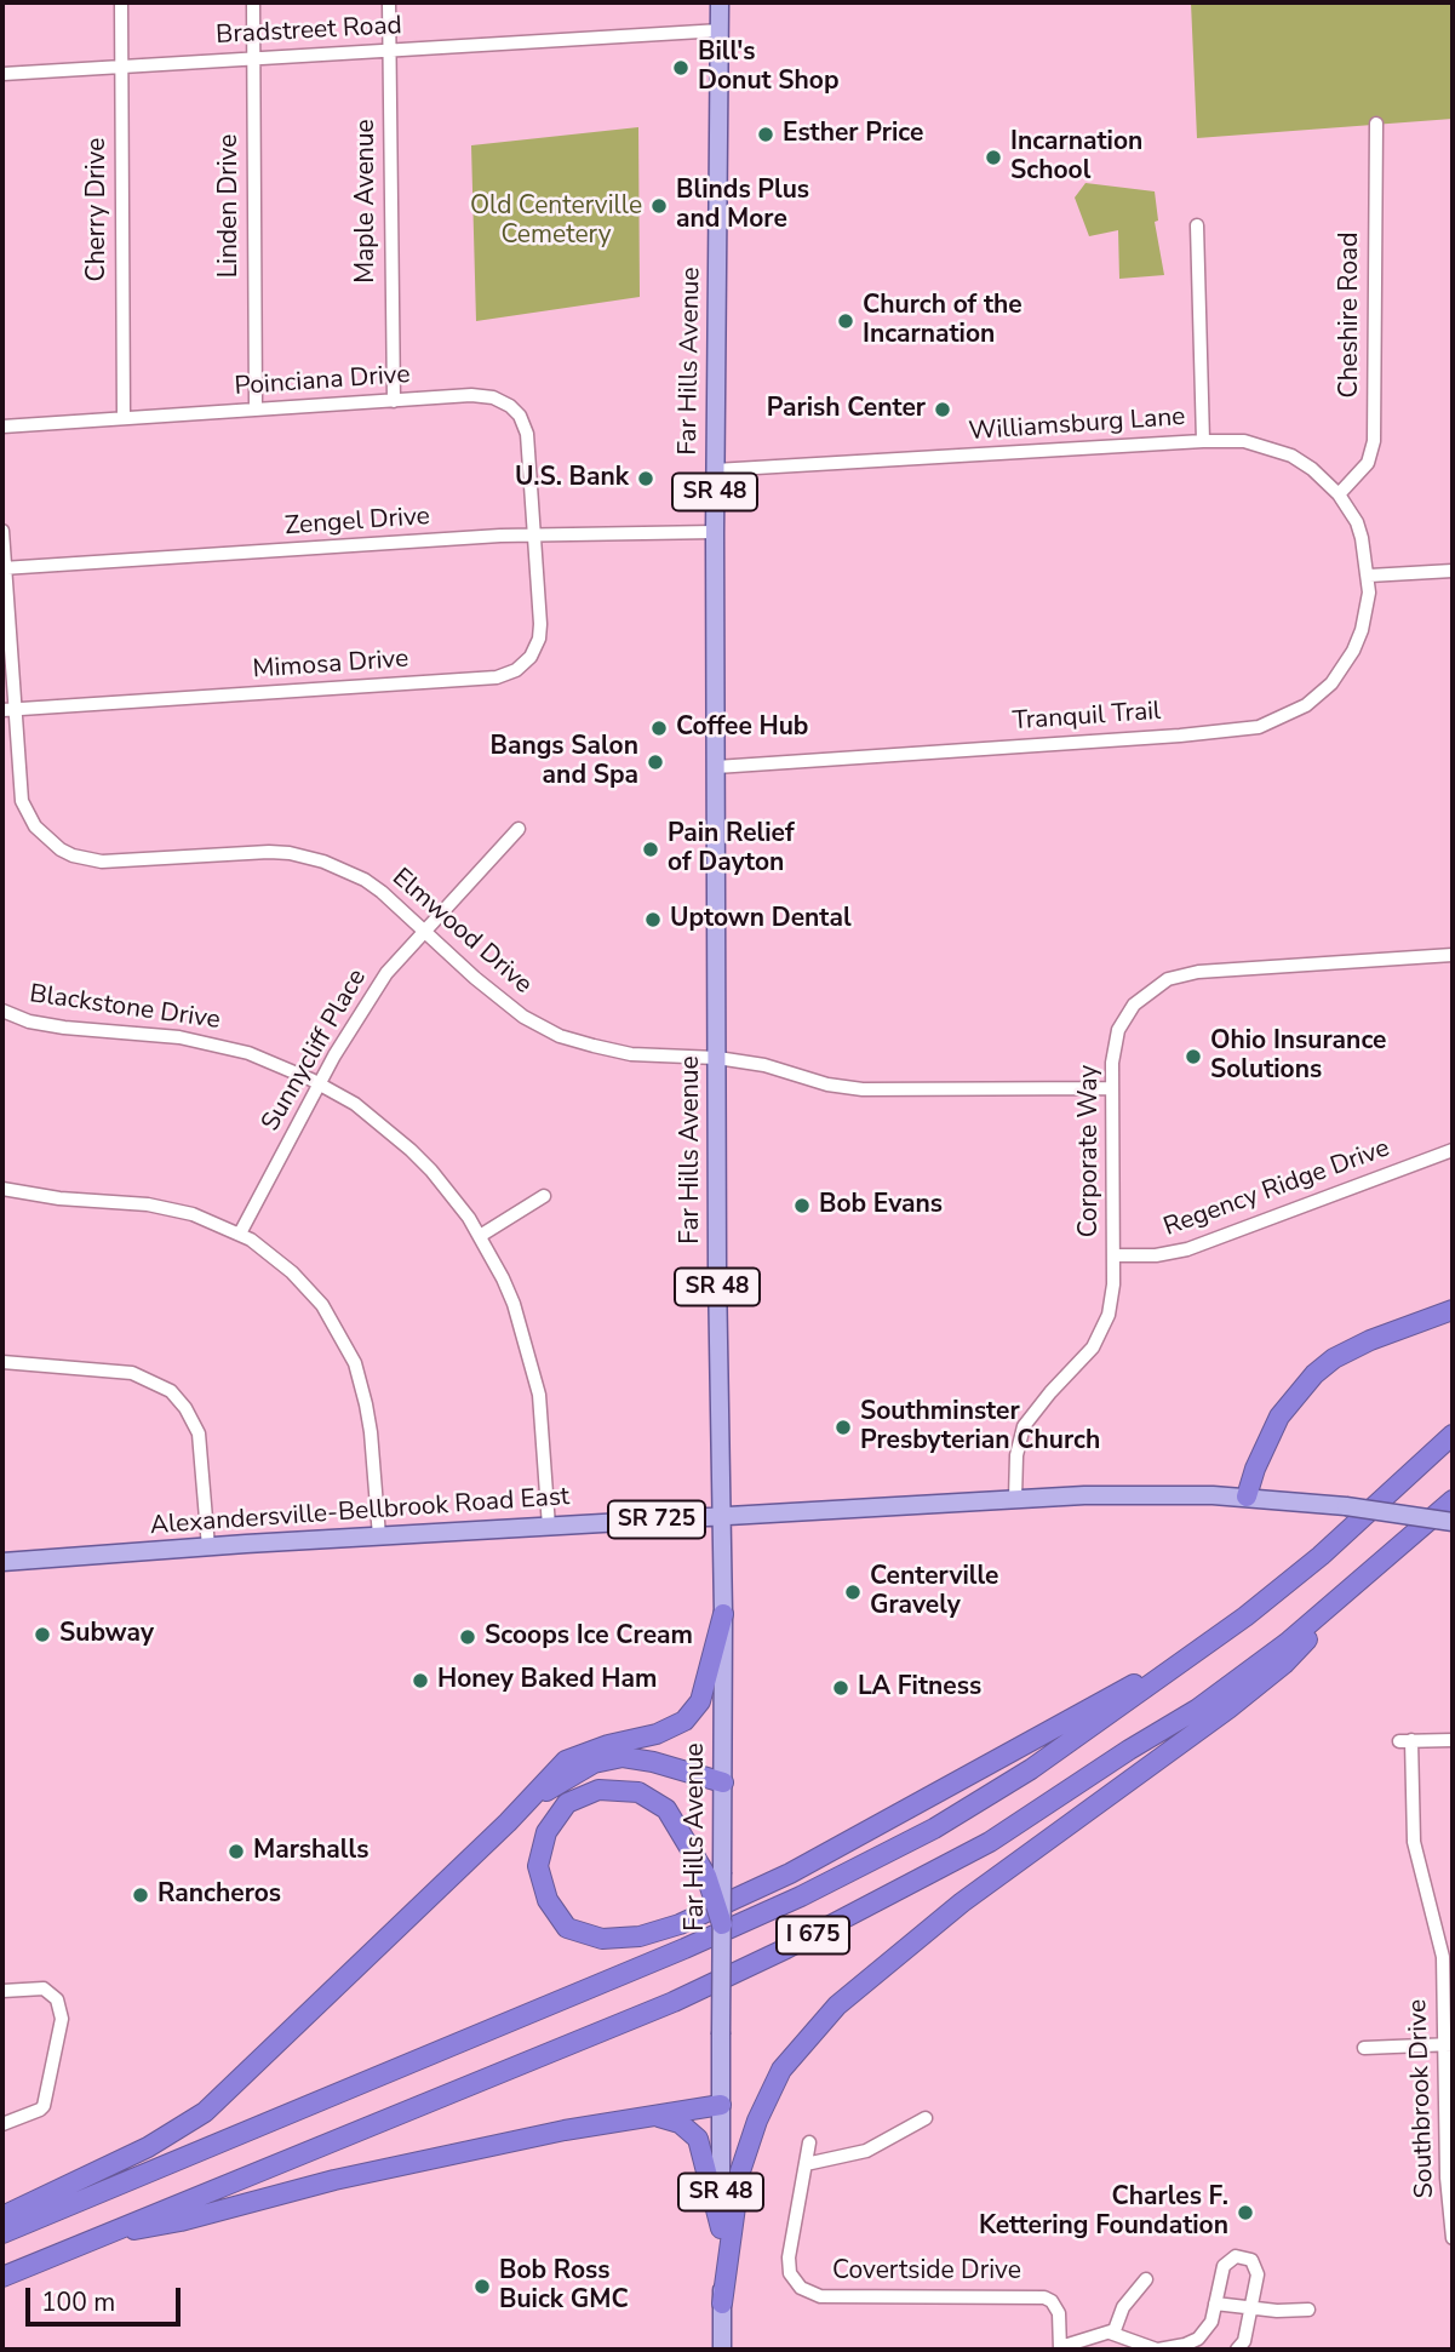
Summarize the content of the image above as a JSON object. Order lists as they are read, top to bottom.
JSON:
{
  "streets": {
    "highway": ["I 675"],
    "main road": [
      "Far Hills Avenue",
      "SR 48",
      "Alexandersville-Bellbrook Road East",
      "SR 725"
    ],
    "street": [
      "Bradstreet Road",
      "Maple Avenue",
      "Linden Drive",
      "Cherry Drive",
      "Cheshire Road",
      "Poinciana Drive",
      "Williamsburg Lane",
      "Zengel Drive",
      "Mimosa Drive",
      "Tranquil Trail",
      "Elmwood Drive",
      "Blackstone Drive",
      "Sunnycliff Place",
      "Corporate Way",
      "Regency Ridge Drive",
      "Southbrook Drive",
      "Covertside Drive"
    ]
  },
  "crossings": [
    ["Bradstreet Road", "Maple Avenue"],
    ["Bradstreet Road", "Linden Drive"],
    ["Bradstreet Road", "Cherry Drive"],
    ["Bradstreet Road", "Far Hills Avenue"],
    ["Maple Avenue", "Poinciana Drive"],
    ["Linden Drive", "Poinciana Drive"],
    ["Cherry Drive", "Poinciana Drive"],
    ["Cheshire Road", "Williamsburg Lane"],
    ["Far Hills Avenue", "Williamsburg Lane"],
    ["Far Hills Avenue", "Zengel Drive"],
    ["Far Hills Avenue", "Tranquil Trail"],
    ["Far Hills Avenue", "Elmwood Drive"],
    ["Far Hills Avenue", "Alexandersville-Bellbrook Road East"],
    ["Poinciana Drive", "Zengel Drive"],
    ["Poinciana Drive", "Mimosa Drive"],
    ["Williamsburg Lane", "Tranquil Trail"],
    ["Zengel Drive", "Mimosa Drive"],
    ["Zengel Drive", "Elmwood Drive"],
    ["Mimosa Drive", "Elmwood Drive"],
    ["Elmwood Drive", "Sunnycliff Place"],
    ["Elmwood Drive", "Corporate Way"],
    ["Blackstone Drive", "Sunnycliff Place"],
    ["Blackstone Drive", "Alexandersville-Bellbrook Road East"],
    ["Corporate Way", "Regency Ridge Drive"],
    ["Corporate Way", "Alexandersville-Bellbrook Road East"]
  ],
  "parks": ["Old Centerville Cemetery"],
  "places": [
    "Bill's Donut Shop",
    "Esther Price",
    "Incarnation School",
    "Blinds Plus and More",
    "Church of the Incarnation",
    "Parish Center",
    "U.S. Bank",
    "Coffee Hub",
    "Bangs Salon and Spa",
    "Pain Relief of Dayton",
    "Uptown Dental",
    "Ohio Insurance Solutions",
    "Bob Evans",
    "Southminster Presbyterian Church",
    "Centerville Gravely",
    "Subway",
    "Scoops Ice Cream",
    "Honey Baked Ham",
    "LA Fitness",
    "Marshalls",
    "Rancheros",
    "Charles F. Kettering Foundation",
    "Bob Ross Buick GMC"
  ],
  "scale_bar": "100 m"
}
